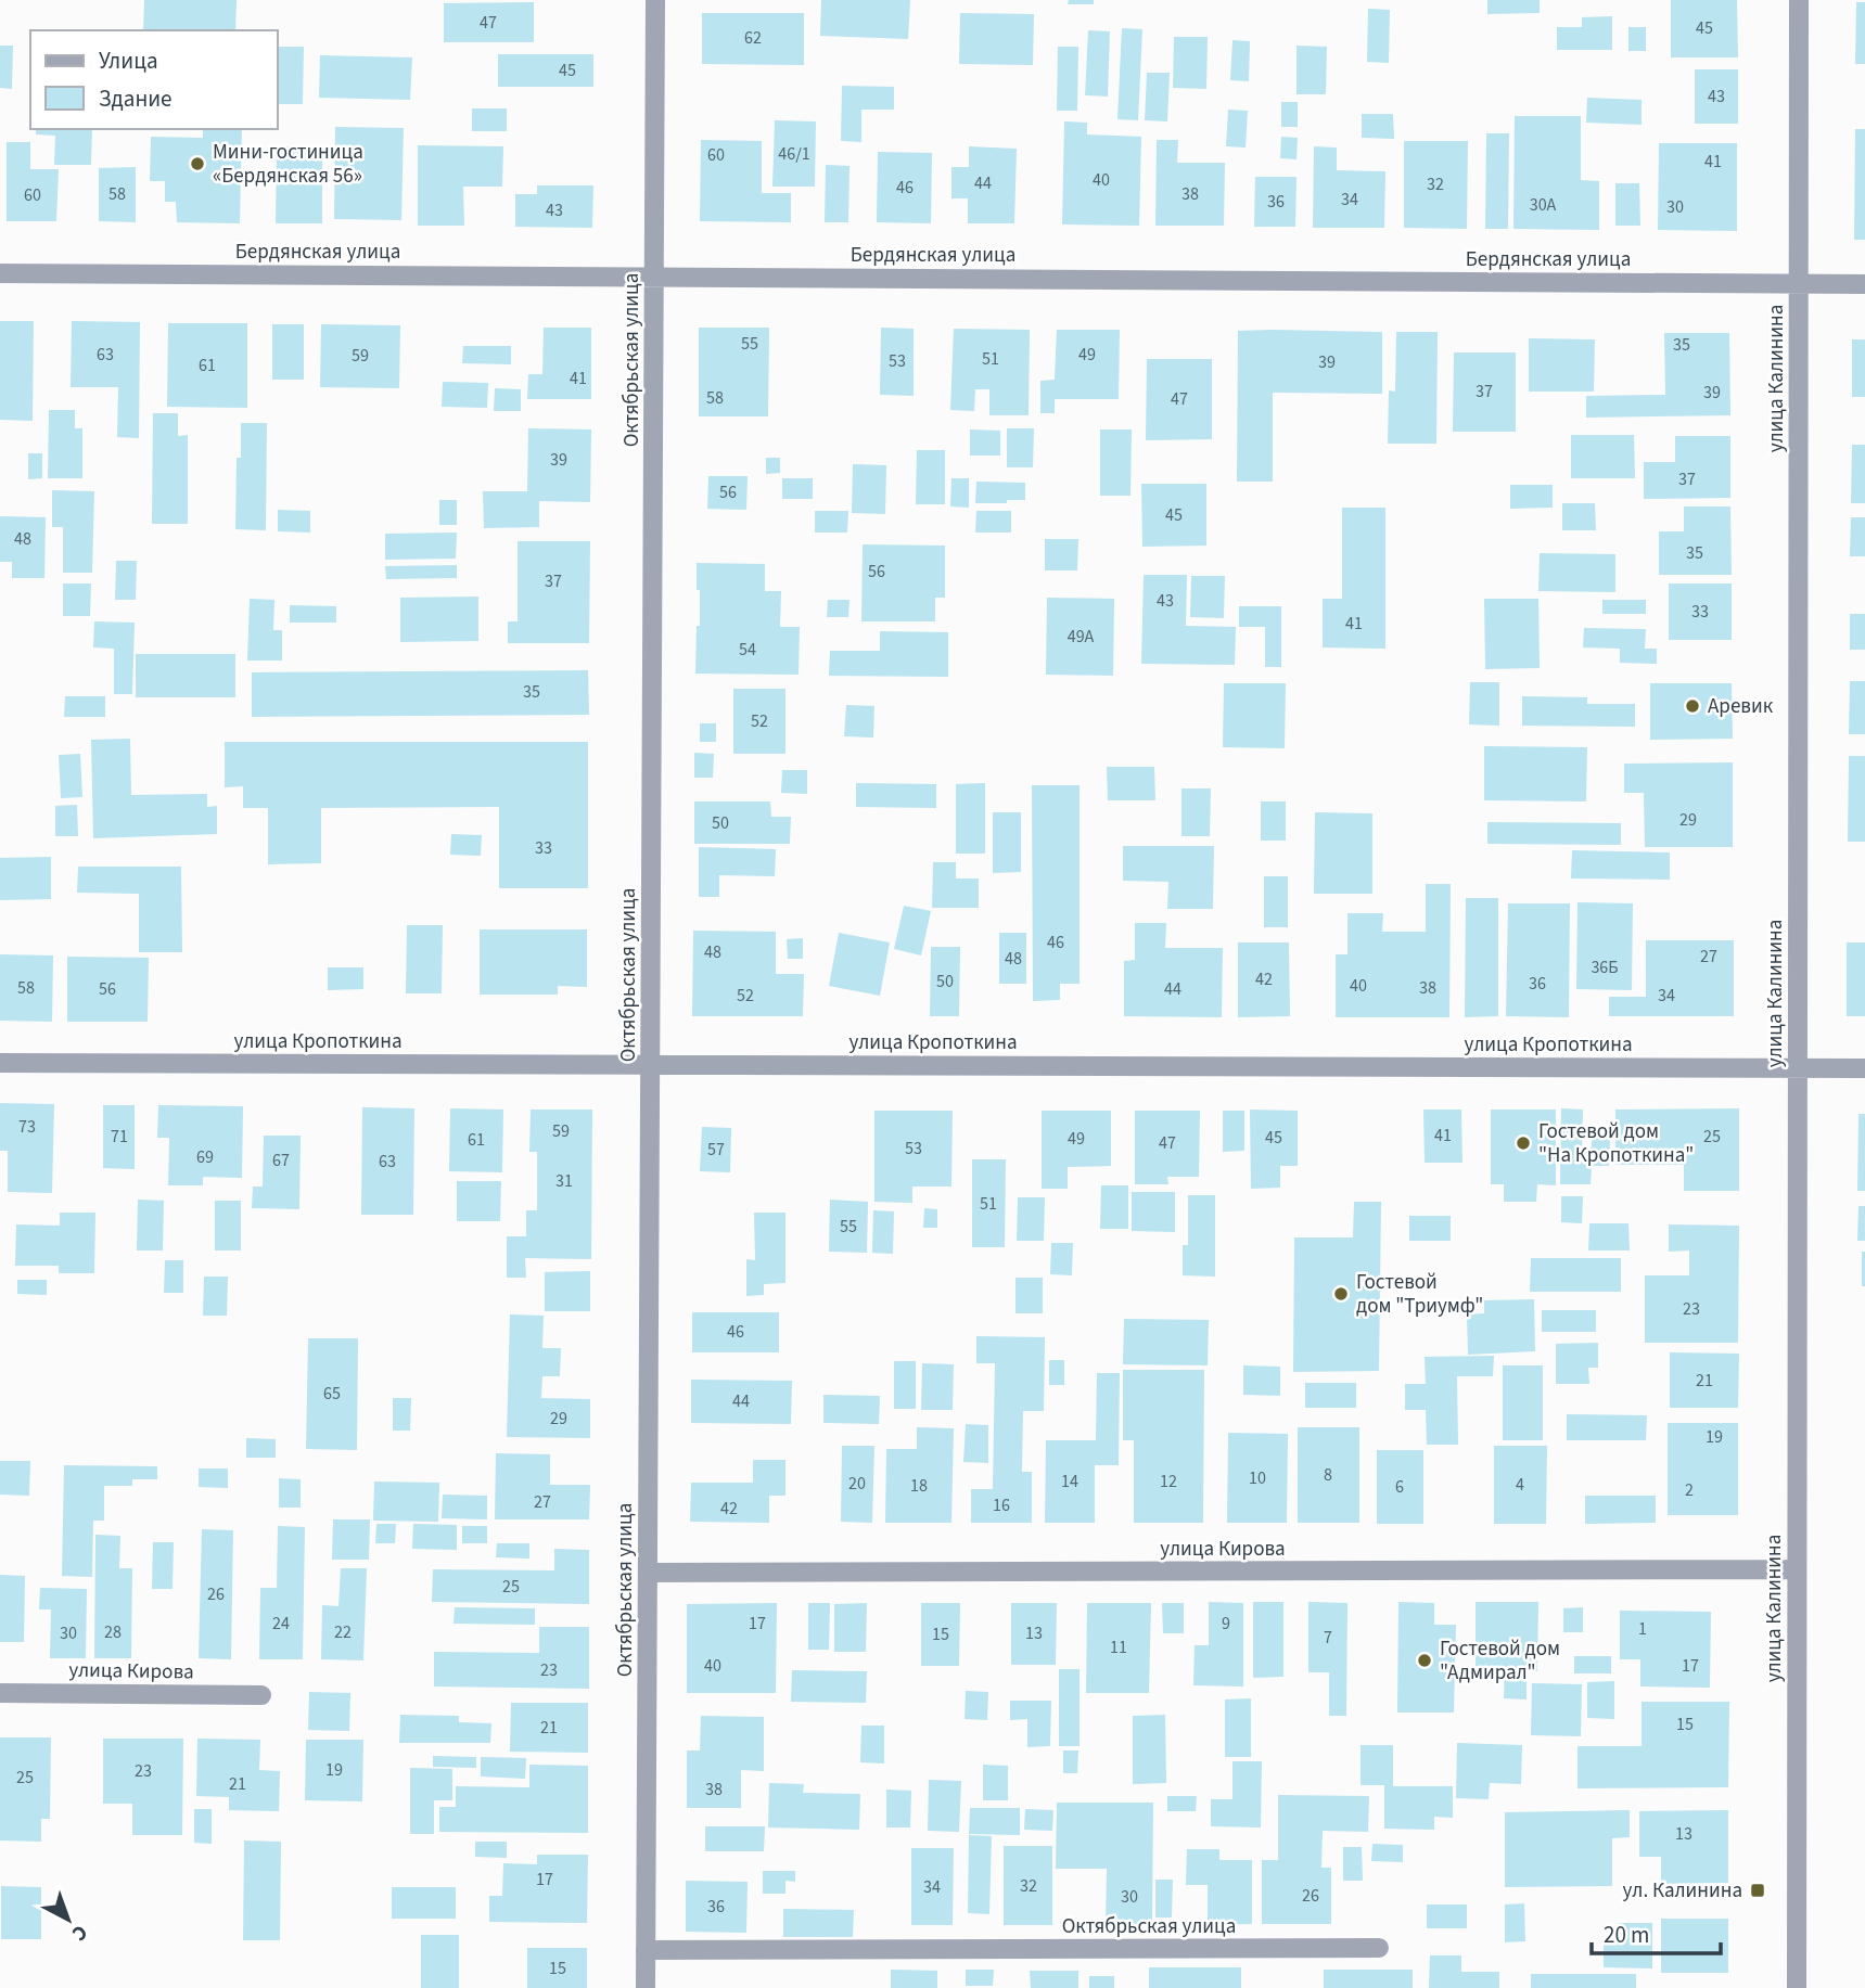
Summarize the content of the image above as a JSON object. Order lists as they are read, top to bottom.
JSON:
{
  "streets": {
    "street": [
      "Бердянская улица",
      "Октябрьская улица",
      "улица Калинина",
      "улица Кропоткина",
      "улица Кирова"
    ]
  },
  "crossings": [
    ["Бердянская улица", "Октябрьская улица"],
    ["Бердянская улица", "улица Калинина"],
    ["Октябрьская улица", "улица Кропоткина"],
    ["Октябрьская улица", "улица Кирова"],
    ["улица Калинина", "улица Кропоткина"],
    ["улица Калинина", "улица Кирова"]
  ],
  "places": {
    "other": [
      "Мини-гостиница «Бердянская 56»",
      "Аревик",
      "Гостевой дом \"На Кропоткина\"",
      "Гостевой дом \"Триумф\"",
      "Гостевой дом \"Адмирал\""
    ],
    "transit": ["ул. Калинина"]
  },
  "house_numbers": [
    "47",
    "45",
    "62",
    "45",
    "43",
    "46/1",
    "60",
    "41",
    "40",
    "44",
    "32",
    "46",
    "58",
    "38",
    "60",
    "34",
    "36",
    "30А",
    "30",
    "43",
    "55",
    "35",
    "63",
    "49",
    "59",
    "51",
    "53",
    "39",
    "61",
    "41",
    "37",
    "39",
    "58",
    "47",
    "39",
    "37",
    "56",
    "45",
    "48",
    "35",
    "56",
    "37",
    "43",
    "33",
    "41",
    "49А",
    "54",
    "35",
    "52",
    "29",
    "50",
    "33",
    "46",
    "48",
    "27",
    "48",
    "36Б",
    "42",
    "50",
    "36",
    "40",
    "58",
    "38",
    "56",
    "44",
    "52",
    "34",
    "73",
    "59",
    "41",
    "71",
    "25",
    "45",
    "49",
    "61",
    "47",
    "53",
    "57",
    "69",
    "67",
    "63",
    "31",
    "51",
    "55",
    "23",
    "46",
    "21",
    "65",
    "44",
    "29",
    "19",
    "8",
    "10",
    "14",
    "12",
    "20",
    "4",
    "18",
    "6",
    "2",
    "27",
    "16",
    "42",
    "25",
    "26",
    "24",
    "17",
    "9",
    "1",
    "28",
    "22",
    "30",
    "13",
    "15",
    "7",
    "11",
    "40",
    "17",
    "23",
    "15",
    "21",
    "19",
    "23",
    "25",
    "21",
    "38",
    "13",
    "17",
    "32",
    "34",
    "26",
    "30",
    "36",
    "15"
  ],
  "legend": ["Улица", "Здание"],
  "scale_bar": "20 m",
  "north": "bottom right"
}
